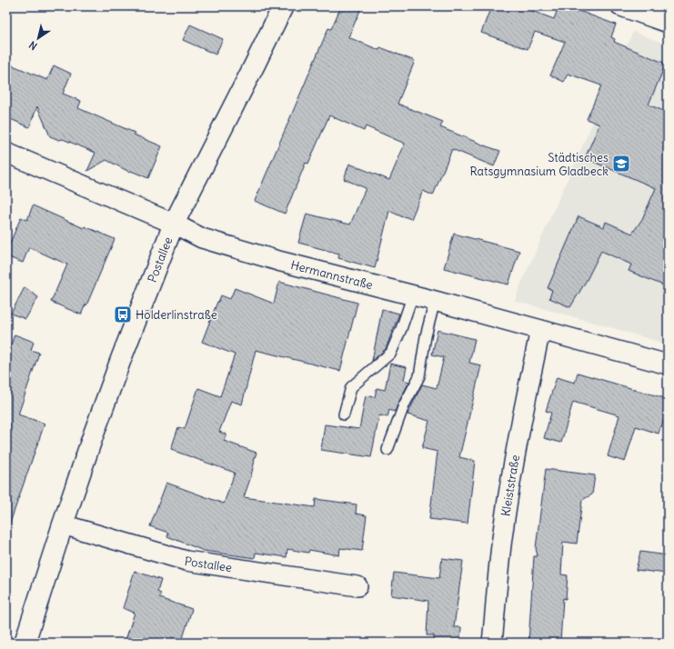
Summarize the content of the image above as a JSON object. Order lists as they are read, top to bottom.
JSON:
{
  "streets": {
    "street": ["Postallee", "Hermannstraße", "Kleiststraße"]
  },
  "crossings": [
    ["Postallee", "Hermannstraße"],
    ["Hermannstraße", "Kleiststraße"]
  ],
  "places": {
    "school or university": ["Städtisches Ratsgymnasium Gladbeck"],
    "bus stop": ["Hölderlinstraße"]
  },
  "north": "bottom left"
}
